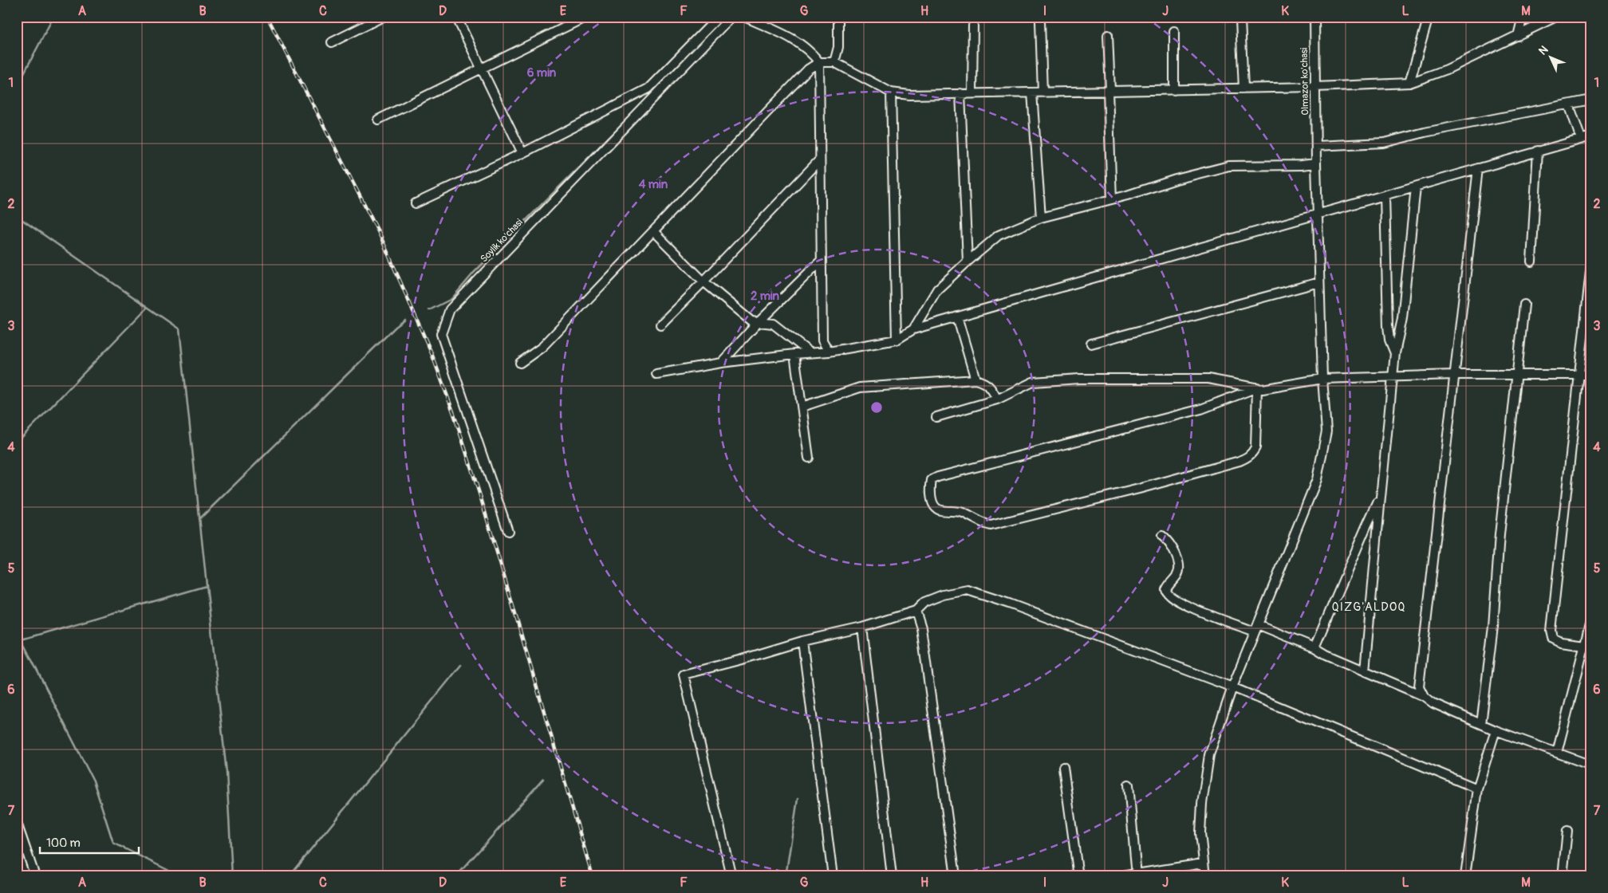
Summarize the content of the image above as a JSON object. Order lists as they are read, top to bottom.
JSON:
{
  "streets": {
    "street": ["Olmazor ko'chasi", "Soylik ko'chasi"]
  },
  "districts": ["QIZG'ALDOQ"],
  "scale_bar": "100 m",
  "north": "top left",
  "grid": {
    "columns": [
      "A",
      "B",
      "C",
      "D",
      "E",
      "F",
      "G",
      "H",
      "I",
      "J",
      "K",
      "L",
      "M"
    ],
    "rows": [
      "1",
      "2",
      "3",
      "4",
      "5",
      "6",
      "7"
    ]
  },
  "rings": ["6 min", "4 min", "2 min"]
}
